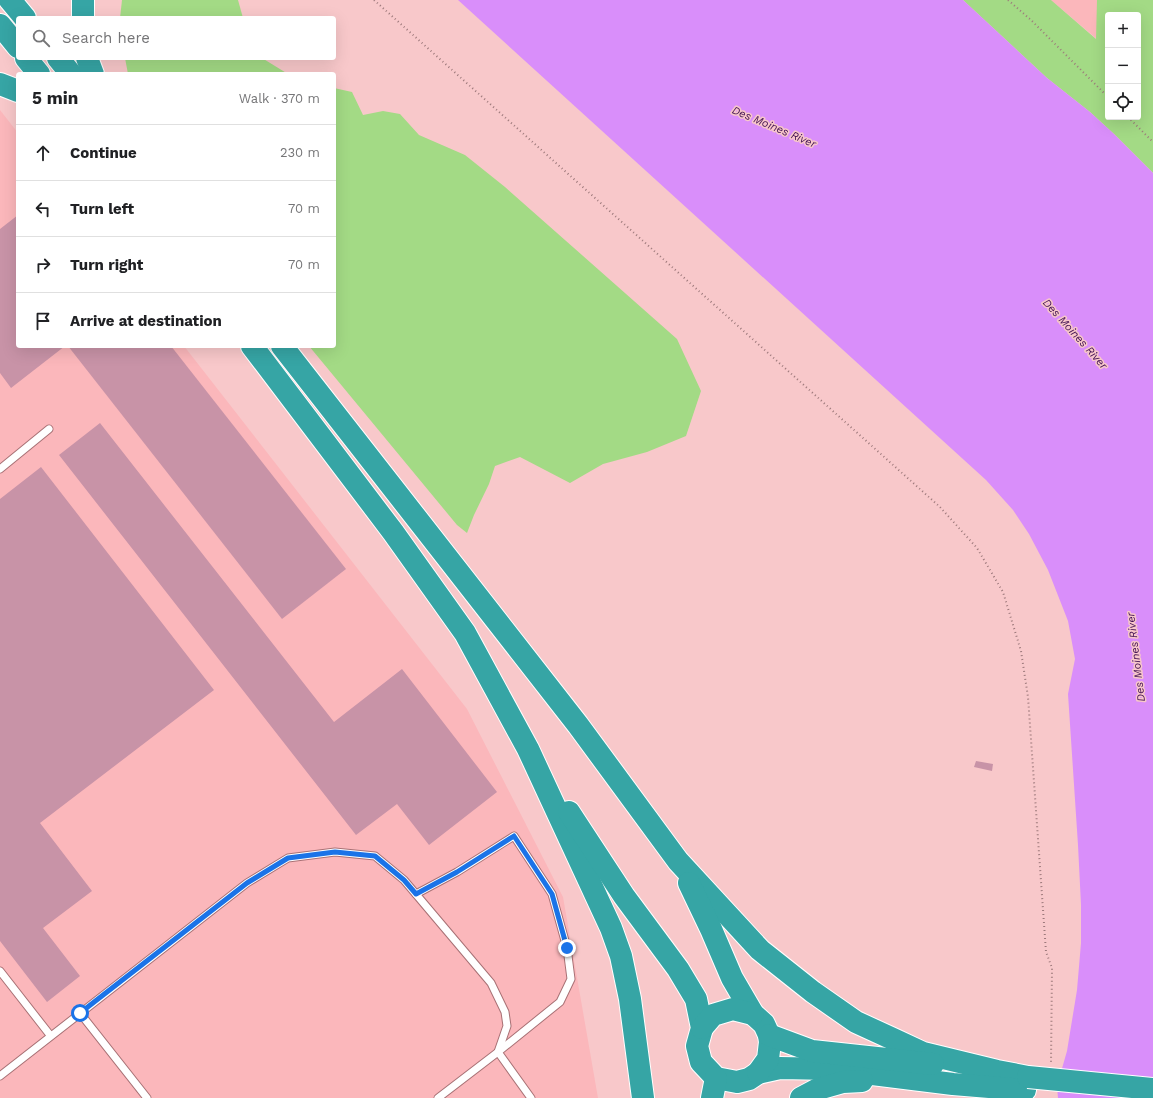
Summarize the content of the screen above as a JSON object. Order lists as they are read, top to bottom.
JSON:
{
  "water": ["Des Moines River"],
  "page": {
    "map_buttons": ["+", "−"],
    "search": "Search here",
    "heading": ["5 min", "Walk · 370 m"],
    "list": [
      ["Continue", "230 m"],
      ["Turn left", "70 m"],
      ["Turn right", "70 m"],
      "Arrive at destination"
    ]
  }
}
